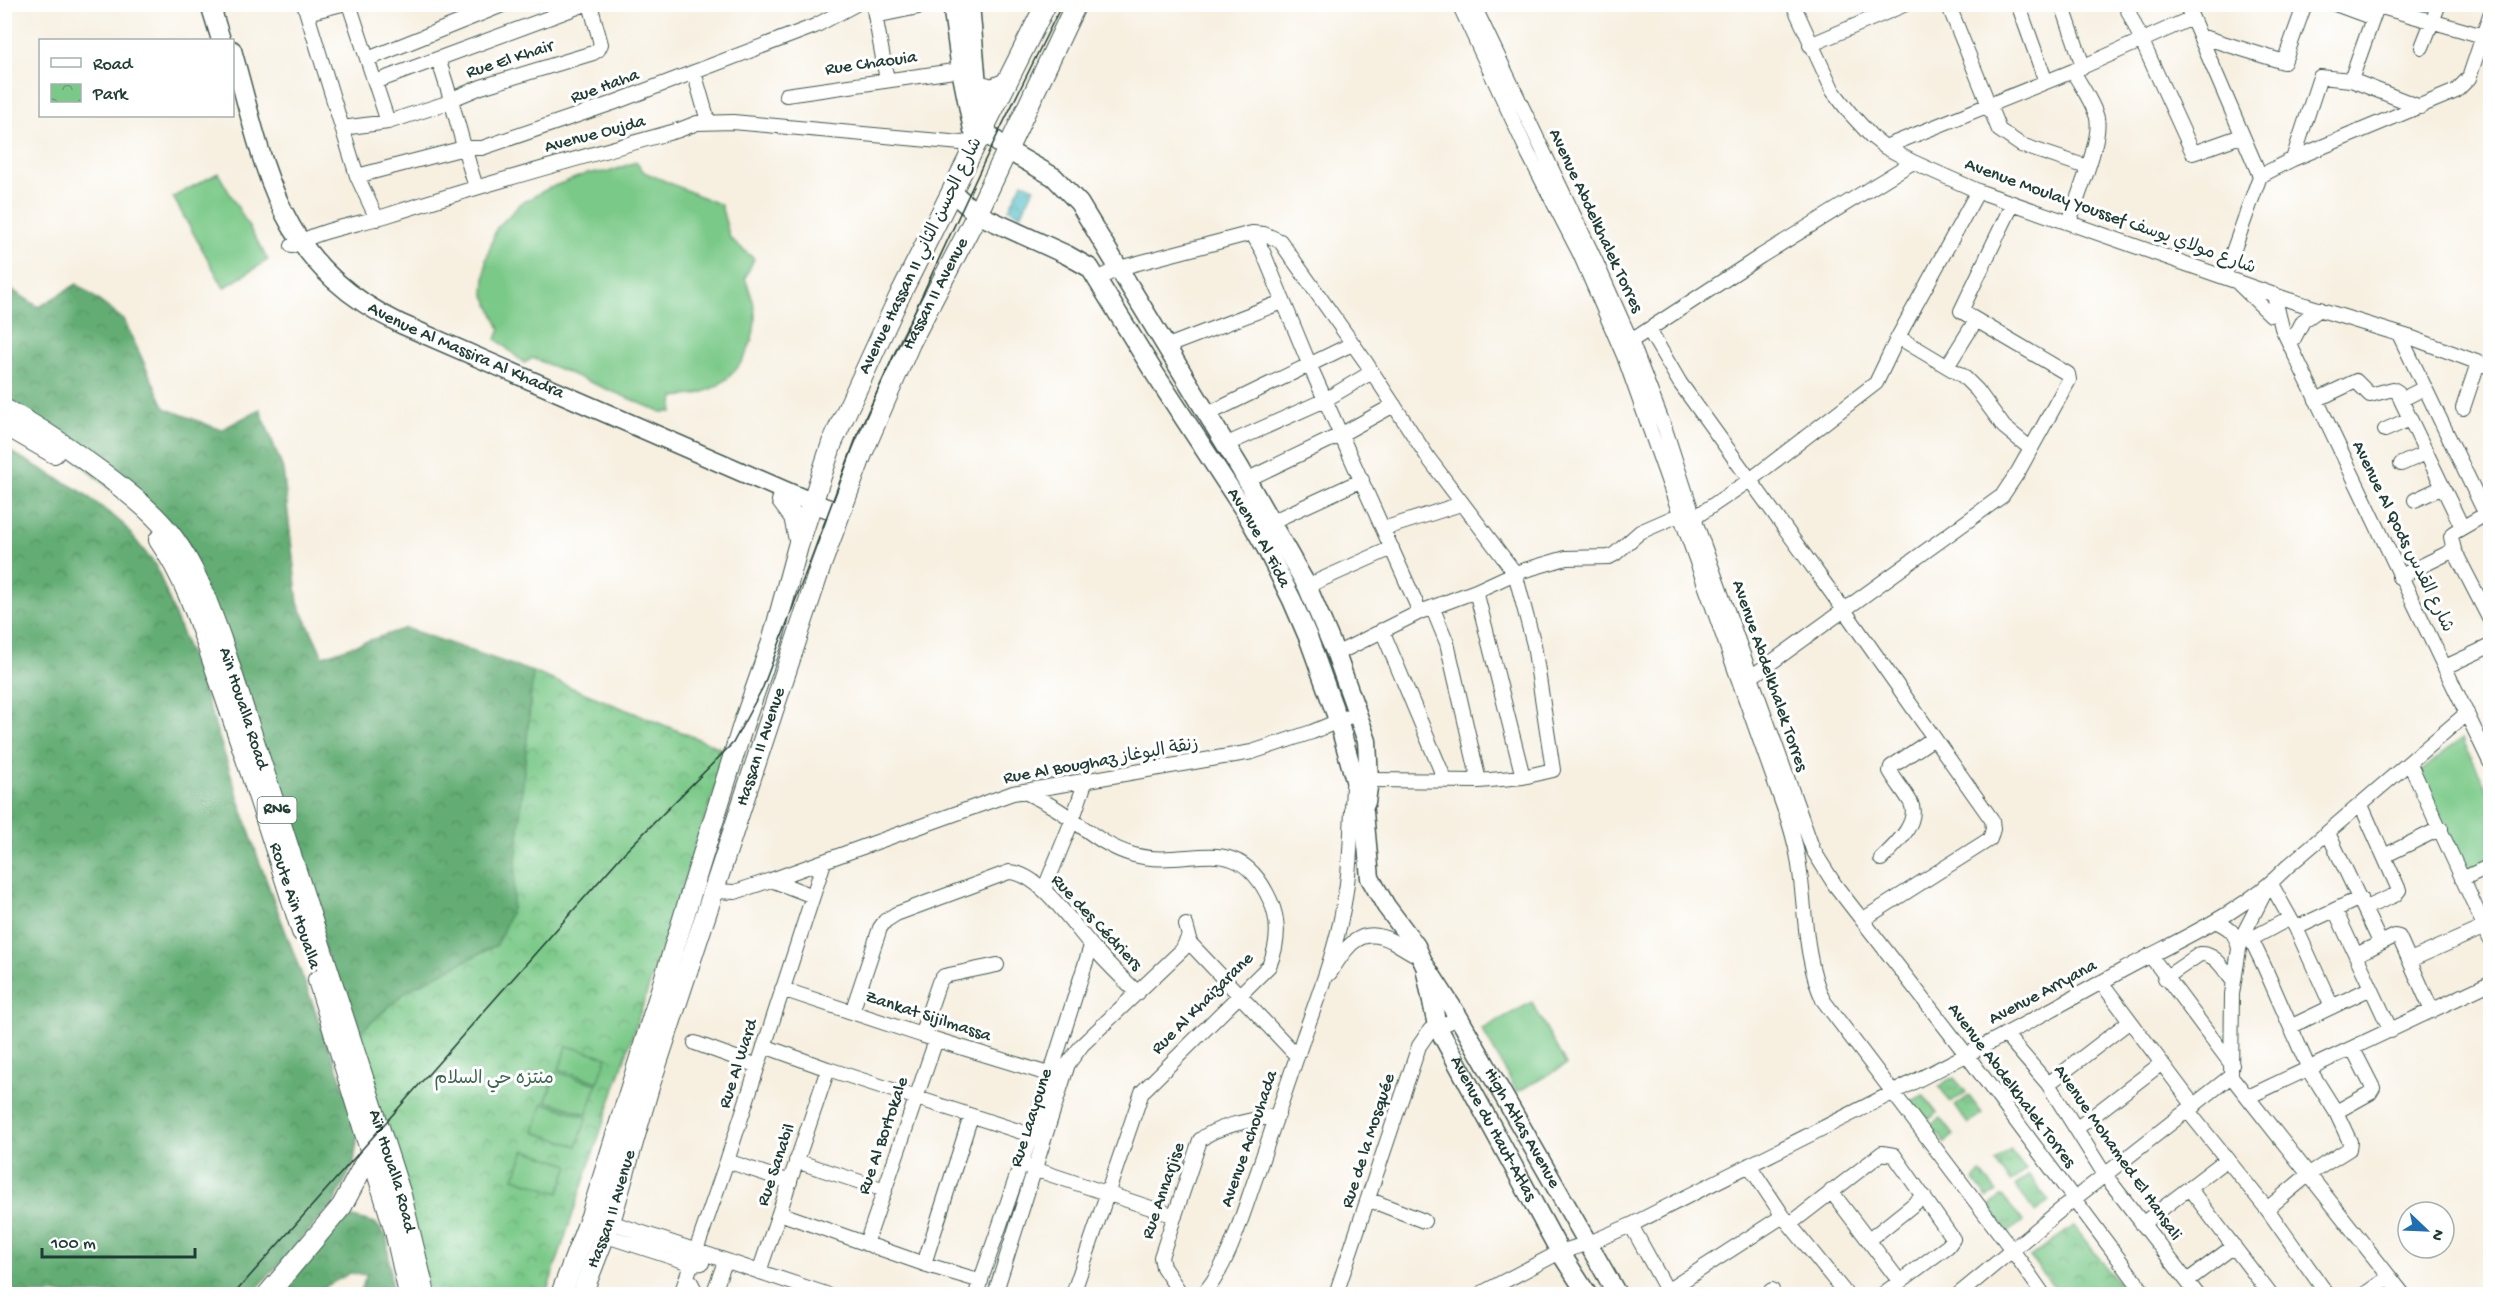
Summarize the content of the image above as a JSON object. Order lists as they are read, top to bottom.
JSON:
{
  "streets": {
    "highway": [
      "Avenue Hassan II شارع الحسن الثاني",
      "Hassan II Avenue",
      "Aïn Houalla Road",
      "RN6",
      "Route Aïn Houalla"
    ],
    "main road": [
      "Avenue Al Massira Al Khadra",
      "Avenue Al Fida",
      "High Atlas Avenue",
      "Avenue du Haut-Atlas"
    ],
    "street": [
      "Rue El Khair",
      "Rue Chaouia",
      "Rue Haha",
      "Avenue Oujda",
      "Avenue Moulay Youssef شارع مولاي يوسف",
      "Avenue Abdelkhalek Torres",
      "Avenue Al Qods شارع القدس",
      "Rue Al Boughaz زنقة البوغاز",
      "Rue des Cédriers",
      "Avenue Arryana",
      "Rue Al Khaizarane",
      "Zankat Sijilmassa",
      "Rue Al Ward",
      "Rue Laayoune",
      "Rue Al Bortokale",
      "Avenue Achouhada",
      "Rue de la Mosquée",
      "Avenue Mohamed El Hansali",
      "Rue Sanabil",
      "Rue Annarjise"
    ]
  },
  "crossings": [
    ["Avenue Oujda", "Avenue Hassan II شارع الحسن الثاني"],
    ["Avenue Oujda", "Avenue Al Massira Al Khadra"],
    ["Avenue Oujda", "Avenue Al Fida"],
    ["Avenue Moulay Youssef شارع مولاي يوسف", "Avenue Al Qods شارع القدس"],
    ["Avenue Abdelkhalek Torres", "Avenue Arryana"],
    ["Avenue Hassan II شارع الحسن الثاني", "Hassan II Avenue"],
    ["Avenue Hassan II شارع الحسن الثاني", "Avenue Al Massira Al Khadra"],
    ["Avenue Hassan II شارع الحسن الثاني", "Avenue Al Fida"],
    ["Hassan II Avenue", "Avenue Al Massira Al Khadra"],
    ["Hassan II Avenue", "Avenue Al Fida"],
    ["Hassan II Avenue", "Rue Al Boughaz زنقة البوغاز"],
    ["Avenue Al Qods شارع القدس", "Avenue Arryana"],
    ["Avenue Al Fida", "Rue Al Boughaz زنقة البوغاز"],
    ["Avenue Al Fida", "Avenue du Haut-Atlas"],
    ["Avenue Al Fida", "Avenue Achouhada"],
    ["Rue Al Boughaz زنقة البوغاز", "Rue Al Khaizarane"],
    ["Rue Al Boughaz زنقة البوغاز", "Rue Al Ward"],
    ["Rue des Cédriers", "Zankat Sijilmassa"],
    ["Rue des Cédriers", "Rue Laayoune"],
    ["Avenue Arryana", "High Atlas Avenue"],
    ["Avenue Arryana", "Avenue du Haut-Atlas"],
    ["Avenue Arryana", "Avenue Mohamed El Hansali"],
    ["Zankat Sijilmassa", "Rue Al Ward"],
    ["Zankat Sijilmassa", "Rue Laayoune"],
    ["Zankat Sijilmassa", "Rue Al Bortokale"],
    ["High Atlas Avenue", "Avenue du Haut-Atlas"],
    ["Avenue du Haut-Atlas", "Rue de la Mosquée"],
    ["Avenue Achouhada", "Rue Annarjise"]
  ],
  "parks": ["منتزه حي السلام"],
  "legend": ["Road", "Park"],
  "scale_bar": "100 m",
  "north": "bottom right"
}
